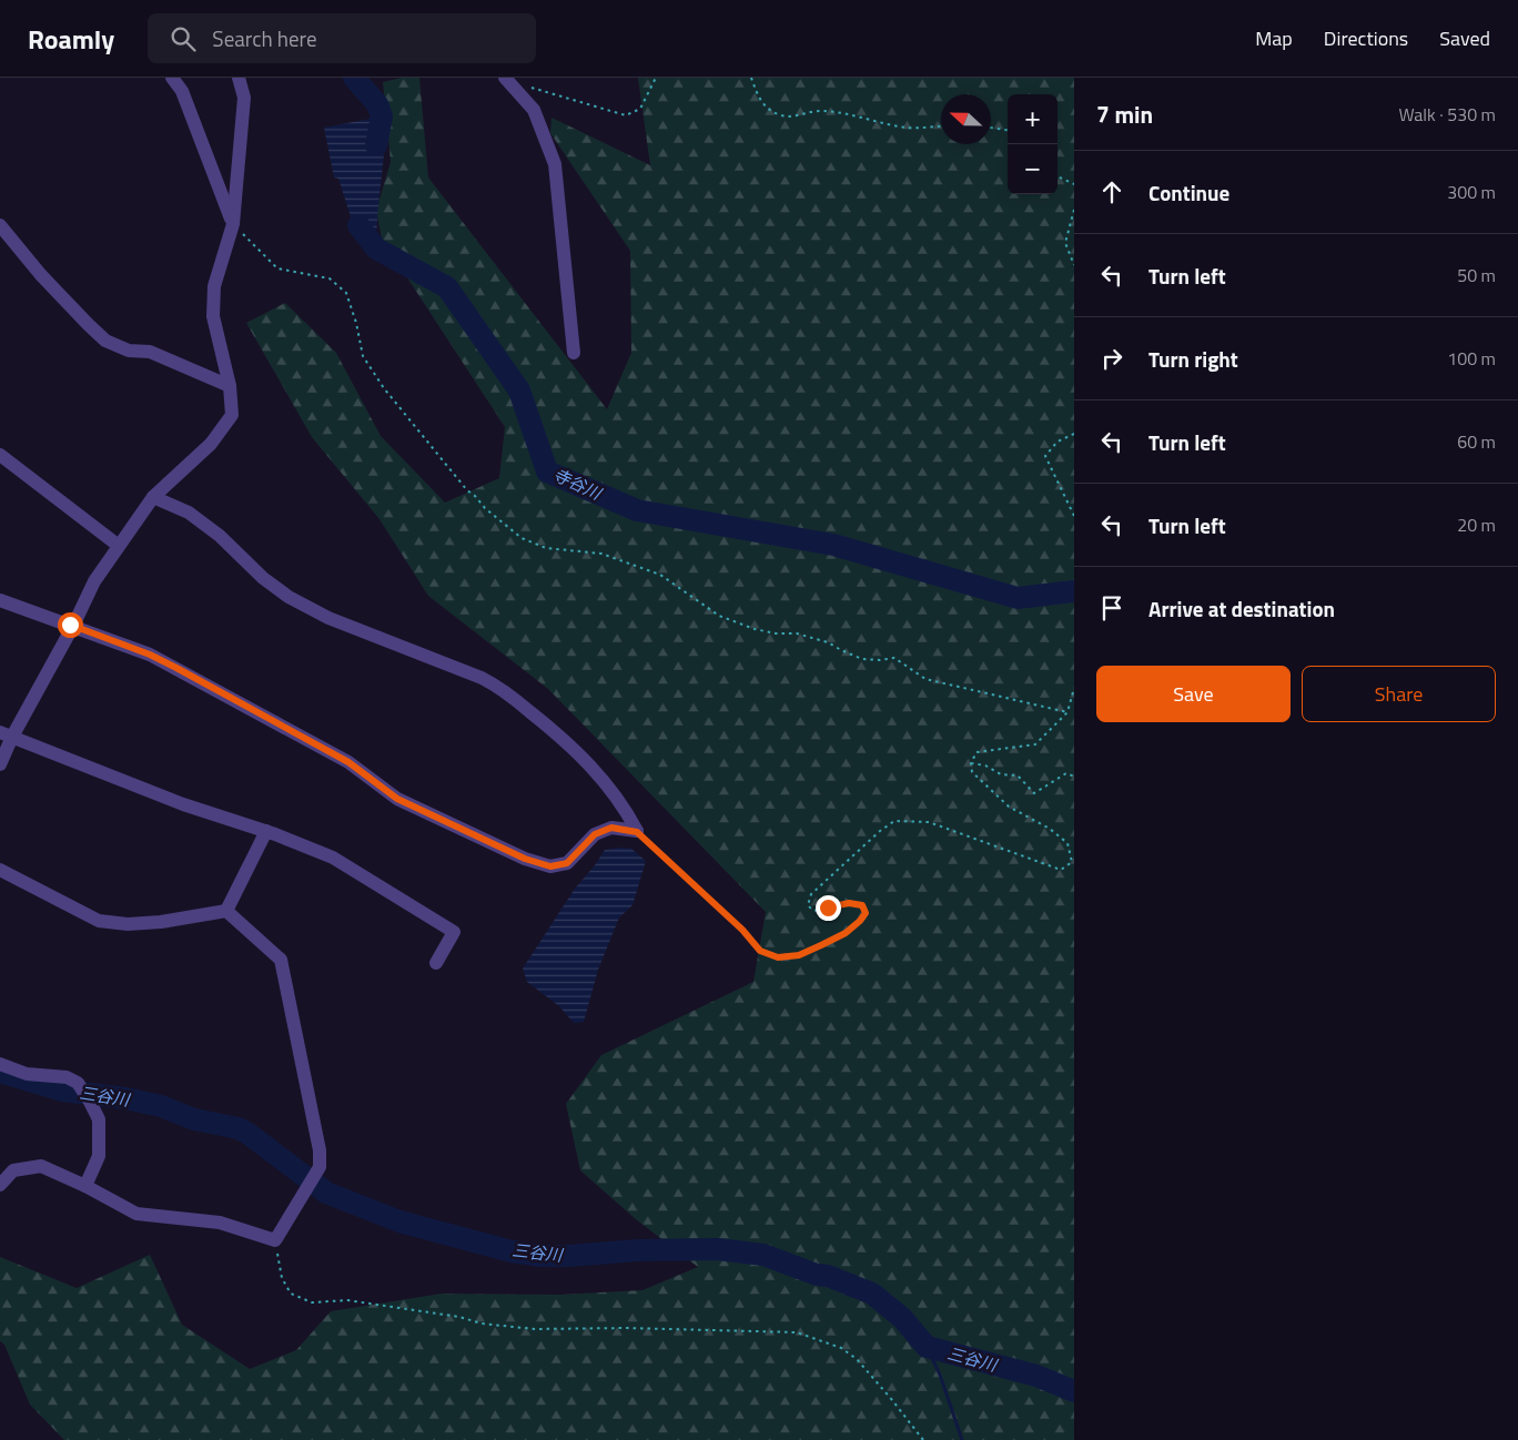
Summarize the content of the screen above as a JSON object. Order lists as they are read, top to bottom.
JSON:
{
  "water": ["寺谷川", "三谷川"],
  "north": "left",
  "page": {
    "header": "Roamly",
    "search": "Search here",
    "nav": ["Map", "Directions", "Saved"],
    "heading": ["7 min", "Walk · 530 m"],
    "map_buttons": ["+", "−"],
    "list": [
      ["Continue", "300 m"],
      ["Turn left", "50 m"],
      ["Turn right", "100 m"],
      ["Turn left", "60 m"],
      ["Turn left", "20 m"],
      "Arrive at destination"
    ],
    "buttons": ["Save", "Share"]
  }
}
